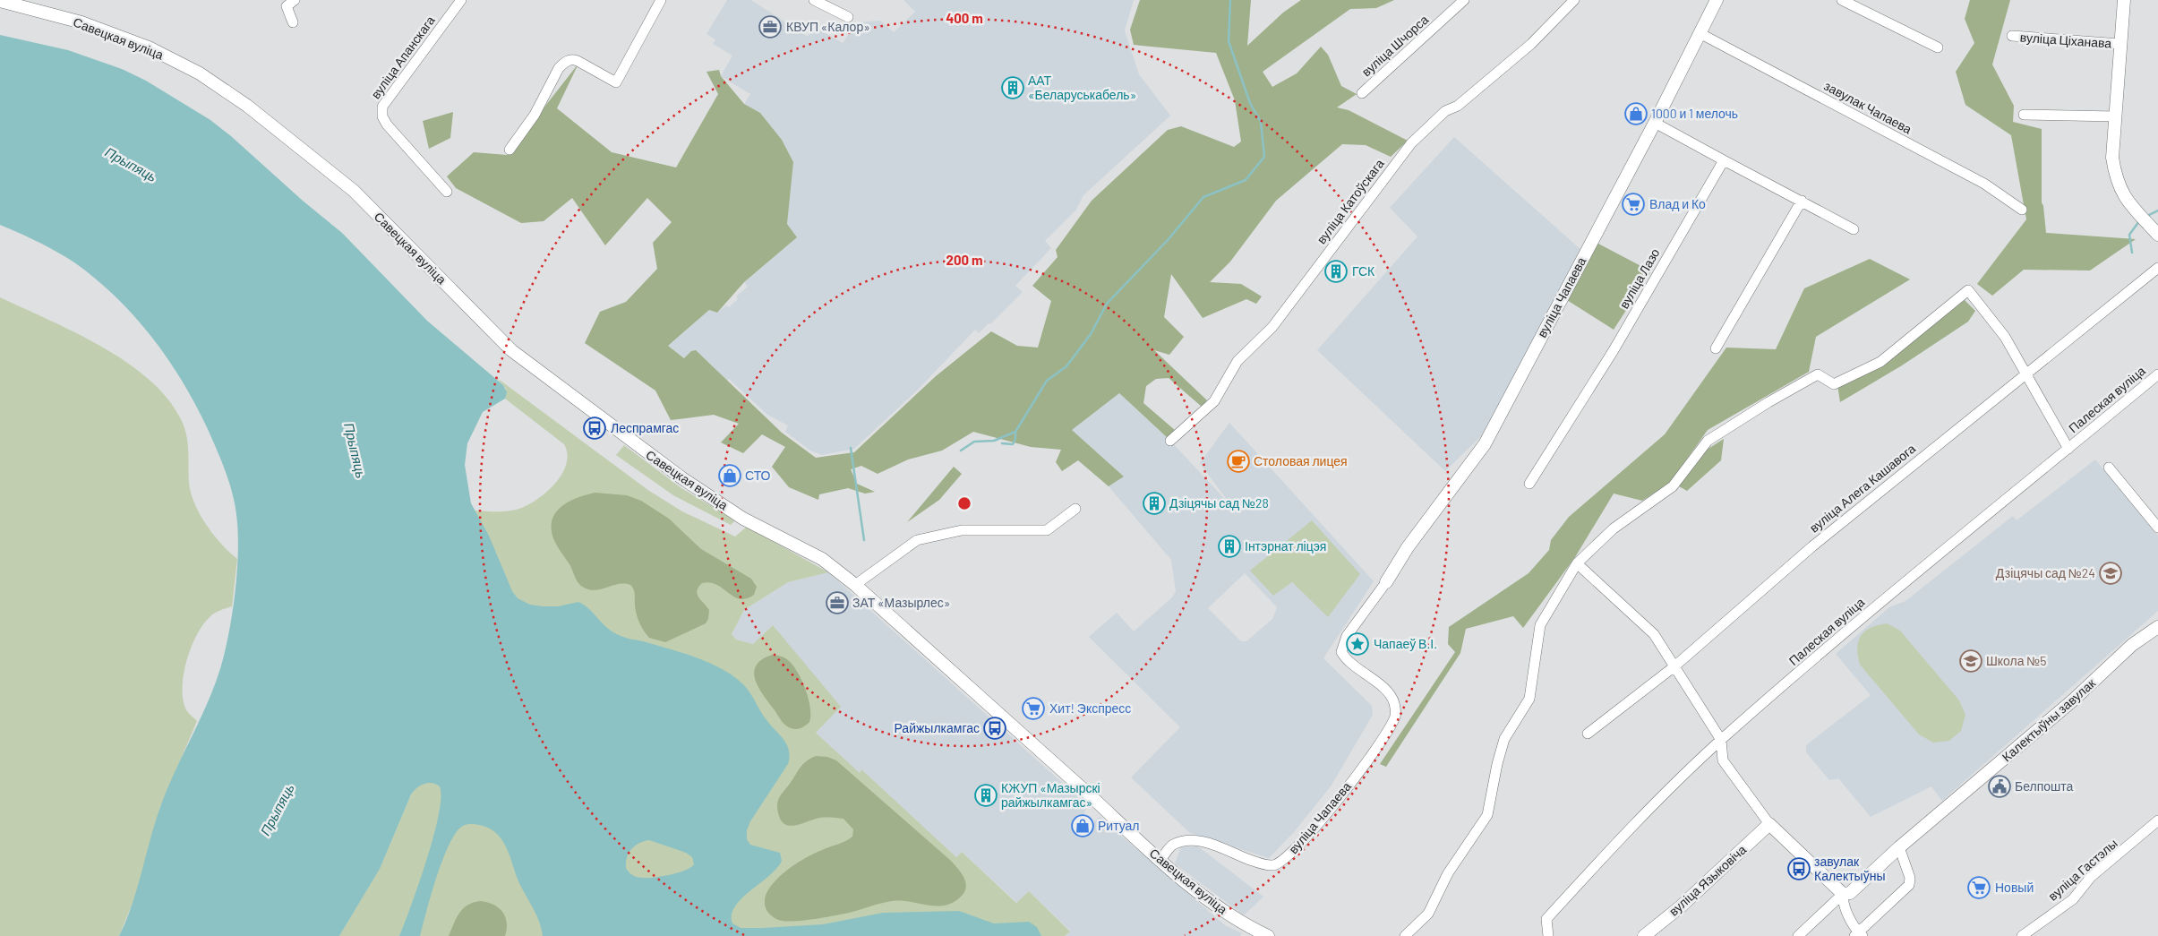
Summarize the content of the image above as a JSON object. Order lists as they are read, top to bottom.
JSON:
{
  "streets": {
    "street": [
      "Савецкая вуліца",
      "вуліца Ціханава",
      "вуліца Шчорса",
      "вуліца Апанскага",
      "завулак Чапаева",
      "вуліца Катоўскага",
      "вуліца Лазо",
      "вуліца Чапаева",
      "Палеская вуліца",
      "вуліца Алега Кашавога",
      "Калектыўны завулак",
      "вуліца Гастэлы",
      "вуліца Языковіча"
    ]
  },
  "crossings": [
    ["Савецкая вуліца", "вуліца Чапаева"],
    ["завулак Чапаева", "вуліца Чапаева"]
  ],
  "water": ["Прыпяць"],
  "places": {
    "office": ["КВУП «Калор»", "ЗАТ «Мазырлес»"],
    "building": [
      "ААТ «Беларуськабель»",
      "ГСК",
      "Дзіцячы сад №28",
      "Інтэрнат ліцэя",
      "КЖУП «Мазырскі райжылкамгас»"
    ],
    "shop": ["1000 и 1 мелочь", "СТО", "Ритуал"],
    "supermarket": ["Влад и Ко", "Хит! Экспресс", "Новый"],
    "bus stop": ["Леспрамгас", "Райжылкамгас", "завулак Калектыўны"],
    "cafe": ["Столовая лицея"],
    "school or university": ["Дзіцячы сад №24", "Школа №5"],
    "place": ["Чапаеў В.І."],
    "public building": ["Белпошта"]
  },
  "rings": ["400 m", "200 m"]
}
